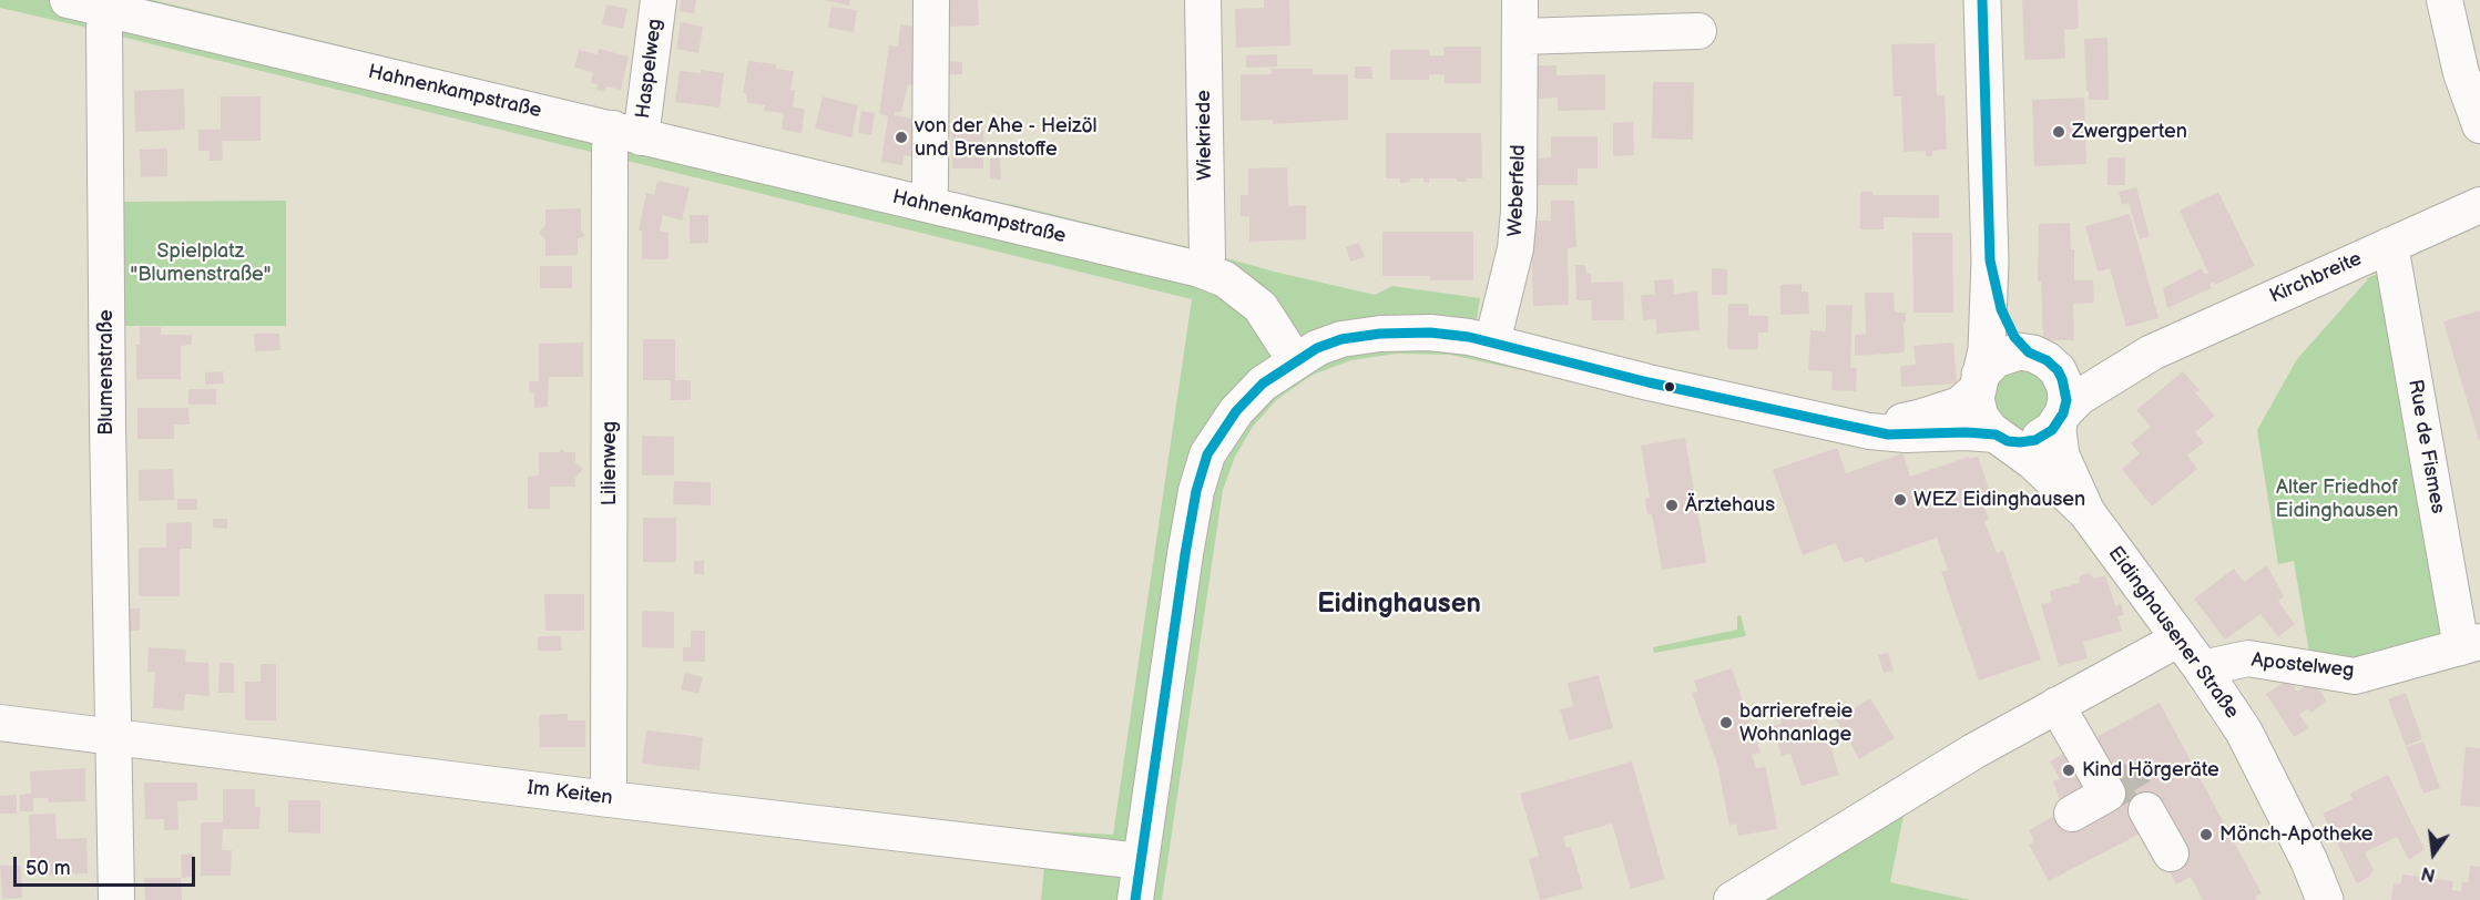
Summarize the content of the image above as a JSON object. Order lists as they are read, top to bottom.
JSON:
{
  "streets": {
    "main road": ["Eidinghausener Straße"],
    "street": [
      "Haspelweg",
      "Hahnenkampstraße",
      "Wiekriede",
      "Weberfeld",
      "Kirchbreite",
      "Blumenstraße",
      "Rue de Fismes",
      "Lilienweg",
      "Apostelweg",
      "Im Keiten"
    ]
  },
  "crossings": [
    ["Haspelweg", "Hahnenkampstraße"],
    ["Haspelweg", "Lilienweg"],
    ["Hahnenkampstraße", "Wiekriede"],
    ["Hahnenkampstraße", "Blumenstraße"],
    ["Hahnenkampstraße", "Lilienweg"],
    ["Kirchbreite", "Rue de Fismes"],
    ["Kirchbreite", "Eidinghausener Straße"],
    ["Blumenstraße", "Im Keiten"],
    ["Rue de Fismes", "Apostelweg"],
    ["Lilienweg", "Im Keiten"],
    ["Eidinghausener Straße", "Apostelweg"]
  ],
  "districts": ["Eidinghausen"],
  "parks": ["Spielplatz \"Blumenstraße\"", "Alter Friedhof Eidinghausen"],
  "places": [
    "Zwergperten",
    "von der Ahe - Heizöl und Brennstoffe",
    "WEZ Eidinghausen",
    "Ärztehaus",
    "barrierefreie Wohnanlage",
    "Kind Hörgeräte",
    "Mönch-Apotheke"
  ],
  "scale_bar": "50 m",
  "north": "bottom"
}
